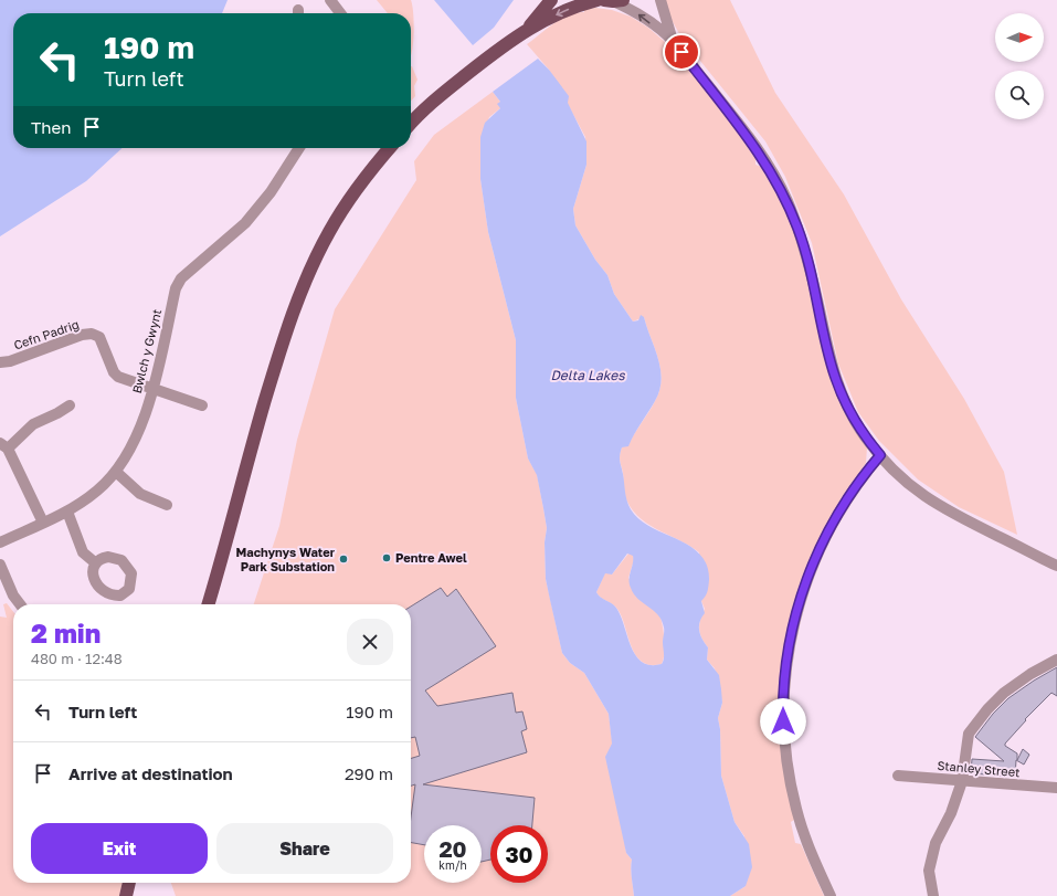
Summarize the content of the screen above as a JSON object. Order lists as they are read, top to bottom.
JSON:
{
  "streets": {
    "street": ["Cefn Padrig", "Bwlch y Gwynt", "Stanley Street"]
  },
  "crossings": [
    ["Cefn Padrig", "Bwlch y Gwynt"]
  ],
  "water": ["Delta Lakes"],
  "places": ["Pentre Awel", "Machynys Water Park Substation"],
  "north": "right",
  "page": {
    "turn": ["190 m", "Turn left"],
    "then": "Then",
    "heading": ["2 min", "480 m · 12:48"],
    "list": [
      {
        "name": "Turn left",
        "value": "190 m"
      },
      {
        "name": "Arrive at destination",
        "value": "290 m"
      }
    ],
    "buttons": ["Exit", "Share"],
    "speed": "20 km/h",
    "limit": "30"
  }
}
